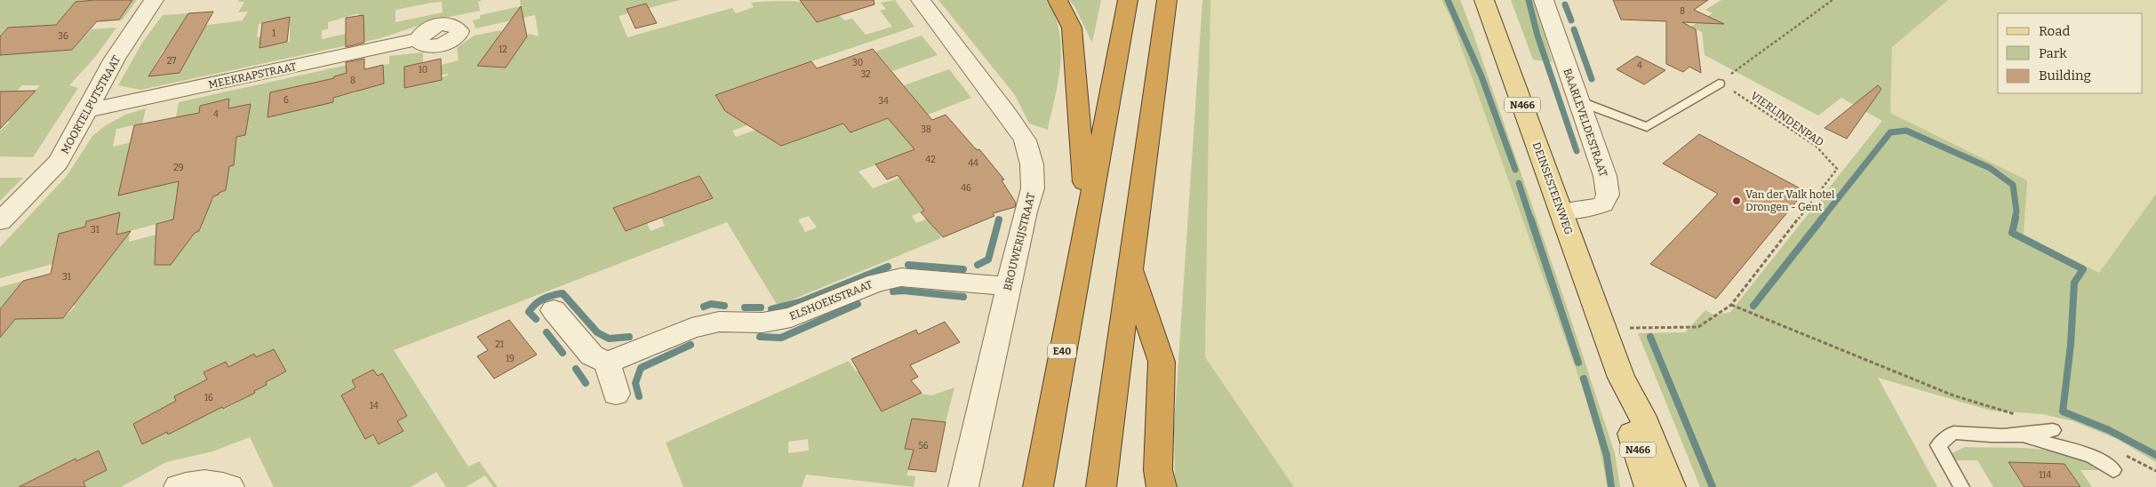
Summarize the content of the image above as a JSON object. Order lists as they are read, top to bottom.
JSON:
{
  "streets": {
    "highway": ["E40"],
    "main road": ["N466", "DEINSESTEENWEG"],
    "street": [
      "MEEKRAPSTRAAT",
      "MOORTELPUTSTRAAT",
      "BAARLEVELDESTRAAT",
      "BROUWERIJSTRAAT",
      "ELSHOEKSTRAAT"
    ],
    "path": ["VIERLINDENPAD"]
  },
  "crossings": [
    ["MEEKRAPSTRAAT", "MOORTELPUTSTRAAT"],
    ["BAARLEVELDESTRAAT", "DEINSESTEENWEG"],
    ["BROUWERIJSTRAAT", "ELSHOEKSTRAAT"]
  ],
  "places": ["Van der Valk hotel Drongen - Gent"],
  "house_numbers": [
    "8",
    "1",
    "36",
    "12",
    "27",
    "30",
    "4",
    "10",
    "32",
    "8",
    "6",
    "34",
    "4",
    "38",
    "42",
    "44",
    "29",
    "46",
    "31",
    "31",
    "21",
    "19",
    "16",
    "14",
    "56",
    "114"
  ],
  "legend": ["Road", "Park", "Building"]
}
